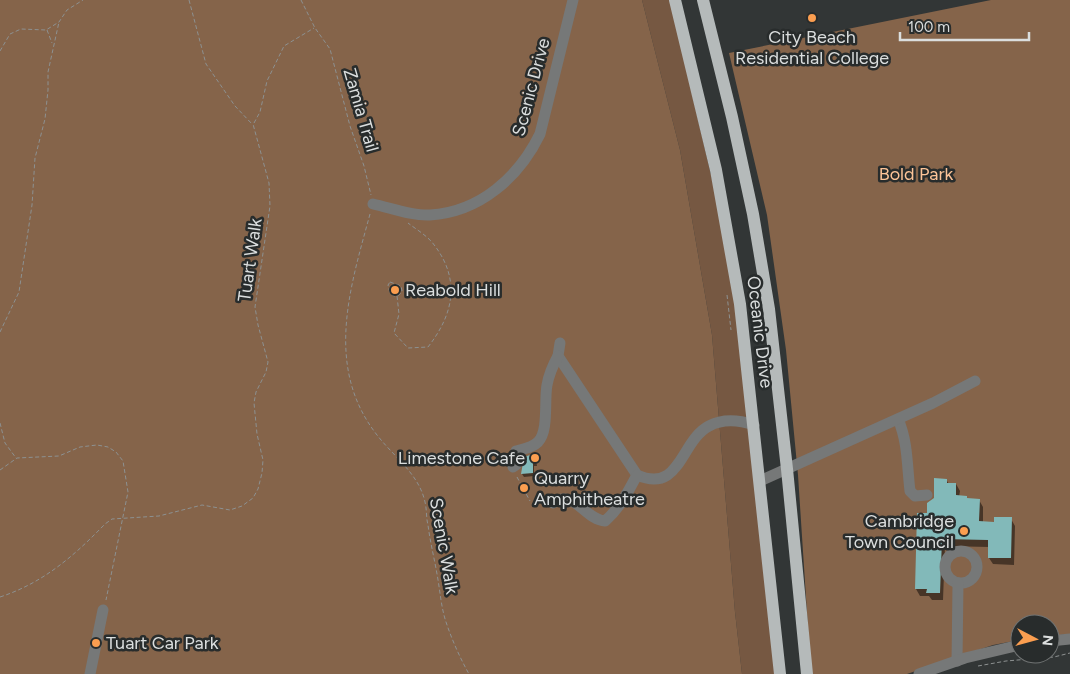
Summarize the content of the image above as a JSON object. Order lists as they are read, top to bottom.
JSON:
{
  "streets": {
    "main road": ["Oceanic Drive"],
    "street": ["Scenic Drive"],
    "path": ["Zamia Trail", "Tuart Walk", "Scenic Walk"]
  },
  "crossings": [
    ["Scenic Drive", "Zamia Trail"],
    ["Scenic Drive", "Scenic Walk"],
    ["Zamia Trail", "Scenic Walk"]
  ],
  "parks": ["Bold Park"],
  "places": [
    "City Beach Residential College",
    "Reabold Hill",
    "Limestone Cafe",
    "Quarry Amphitheatre",
    "Cambridge Town Council",
    "Tuart Car Park"
  ],
  "scale_bar": "100 m",
  "north": "right"
}
